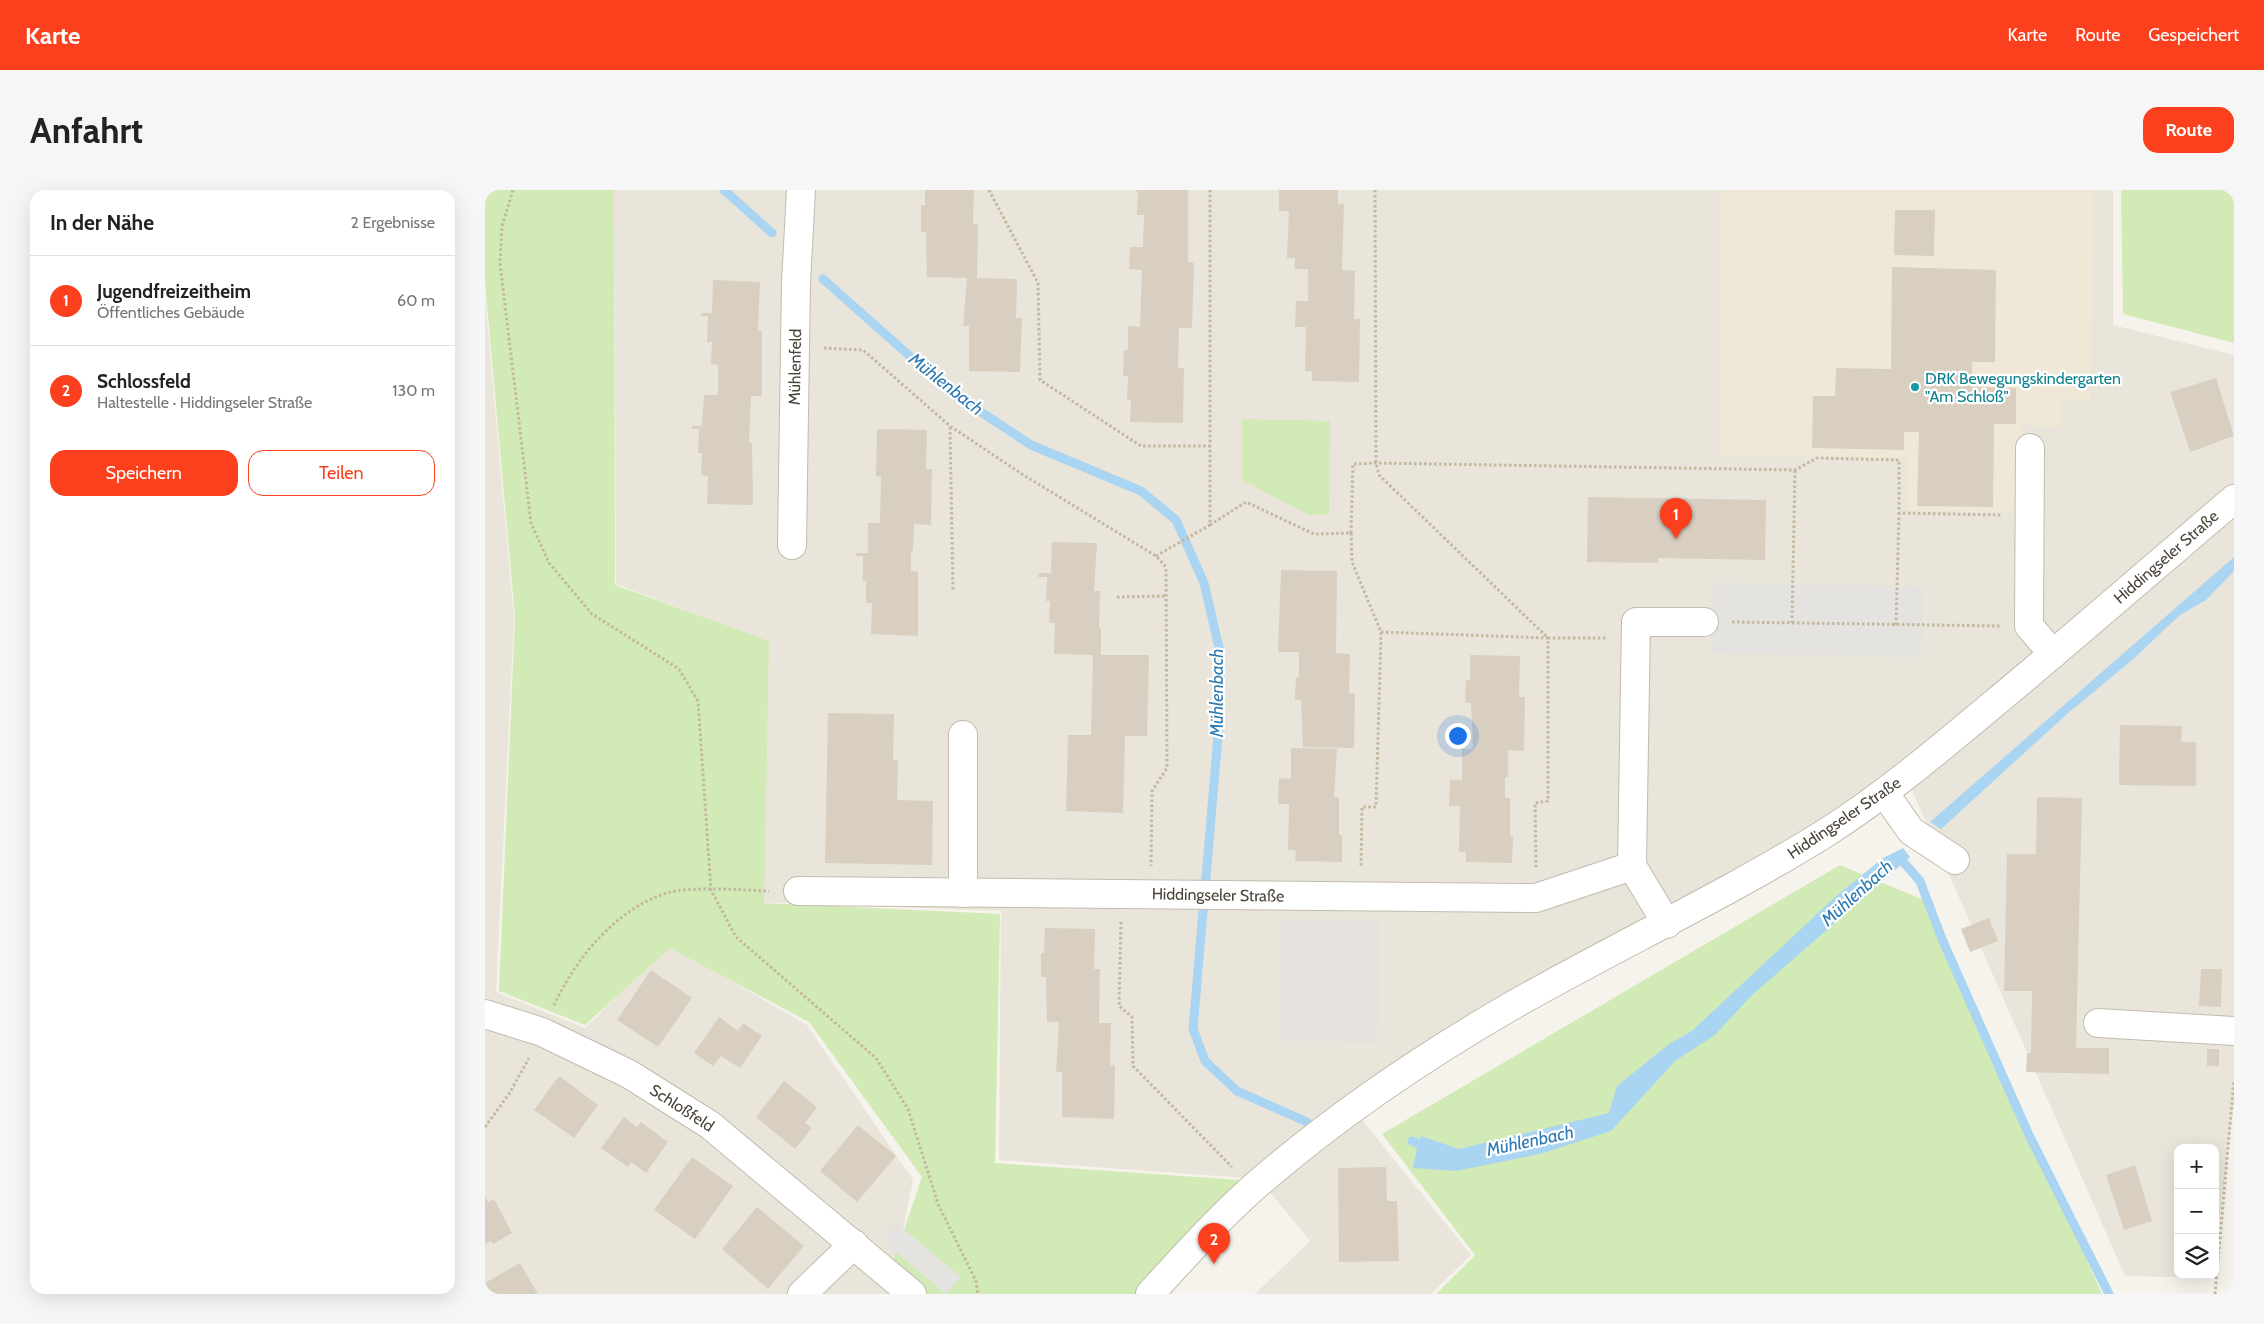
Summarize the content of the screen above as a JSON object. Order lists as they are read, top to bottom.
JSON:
{
  "streets": {
    "street": ["Mühlenfeld", "Hiddingseler Straße", "Schloßfeld"]
  },
  "water": ["Mühlenbach"],
  "places": ["DRK Bewegungskindergarten \"Am Schloß\""],
  "page": {
    "header": "Karte",
    "nav": ["Karte", "Route", "Gespeichert"],
    "buttons": [
      "Route",
      ["Speichern", "Teilen"]
    ],
    "title": "Anfahrt",
    "heading": ["In der Nähe", "2 Ergebnisse"],
    "list": [
      {
        "mark": "1",
        "name": "Jugendfreizeitheim",
        "note": "Öffentliches Gebäude",
        "value": "60 m"
      },
      {
        "mark": "2",
        "name": "Schlossfeld",
        "note": "Haltestelle · Hiddingseler Straße",
        "value": "130 m"
      }
    ],
    "pins": ["1", "2"],
    "map_buttons": ["+", "−"]
  }
}
